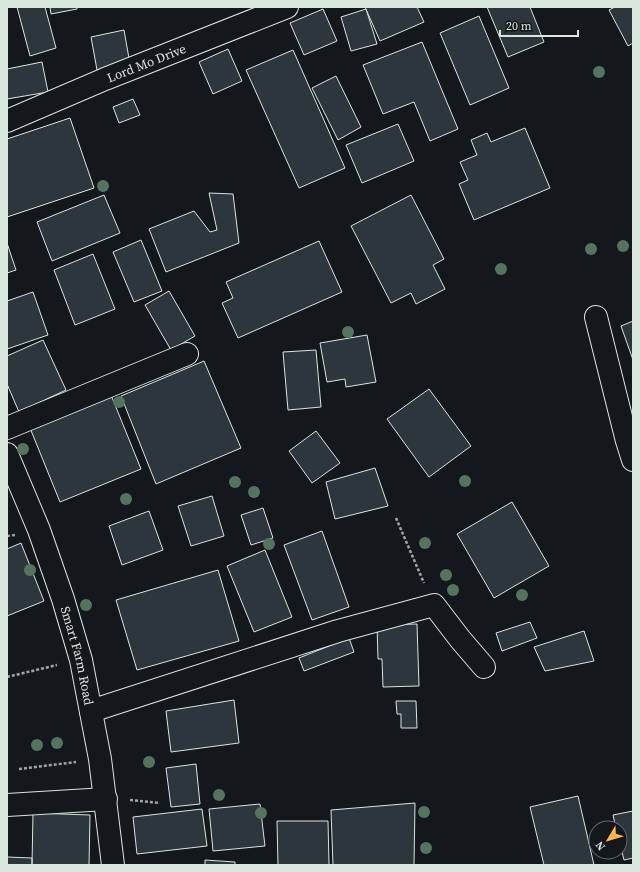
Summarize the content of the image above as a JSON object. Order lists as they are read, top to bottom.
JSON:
{
  "streets": {
    "street": ["Lord Mo Drive", "Smart Farm Road"]
  },
  "scale_bar": "20 m",
  "north": "bottom left"
}
